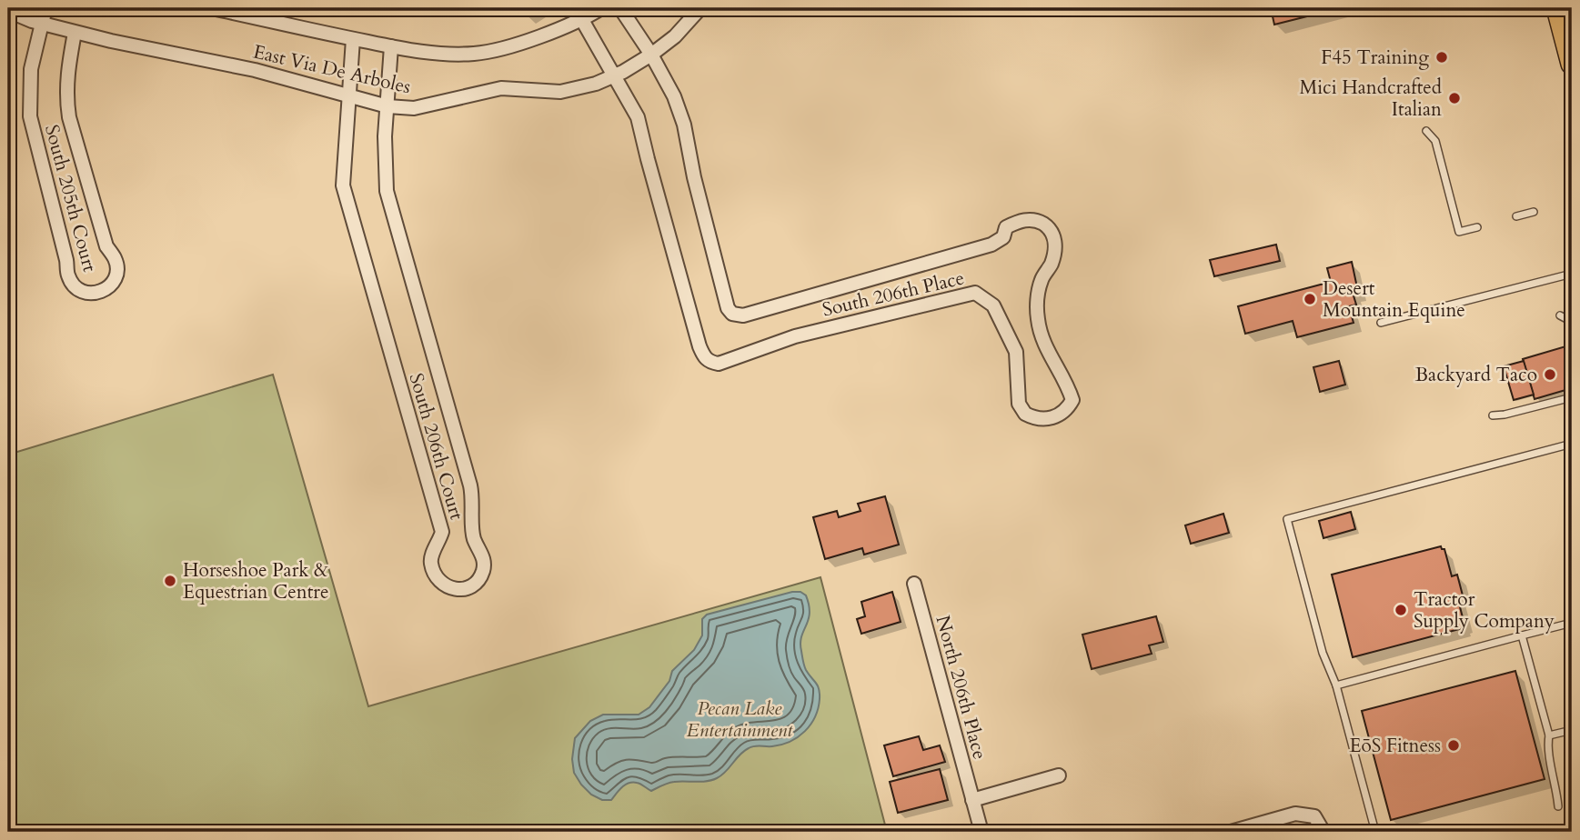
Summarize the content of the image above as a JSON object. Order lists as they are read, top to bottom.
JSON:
{
  "streets": {
    "street": [
      "East Via De Arboles",
      "South 205th Court",
      "South 206th Place",
      "South 206th Court",
      "North 206th Place"
    ]
  },
  "crossings": [
    ["East Via De Arboles", "South 205th Court"],
    ["East Via De Arboles", "South 206th Place"],
    ["East Via De Arboles", "South 206th Court"]
  ],
  "parks": ["Pecan Lake Entertainment"],
  "places": [
    "F45 Training",
    "Mici Handcrafted Italian",
    "Desert Mountain Equine",
    "Backyard Taco",
    "Horseshoe Park & Equestrian Centre",
    "Tractor Supply Company",
    "EōS Fitness"
  ]
}
